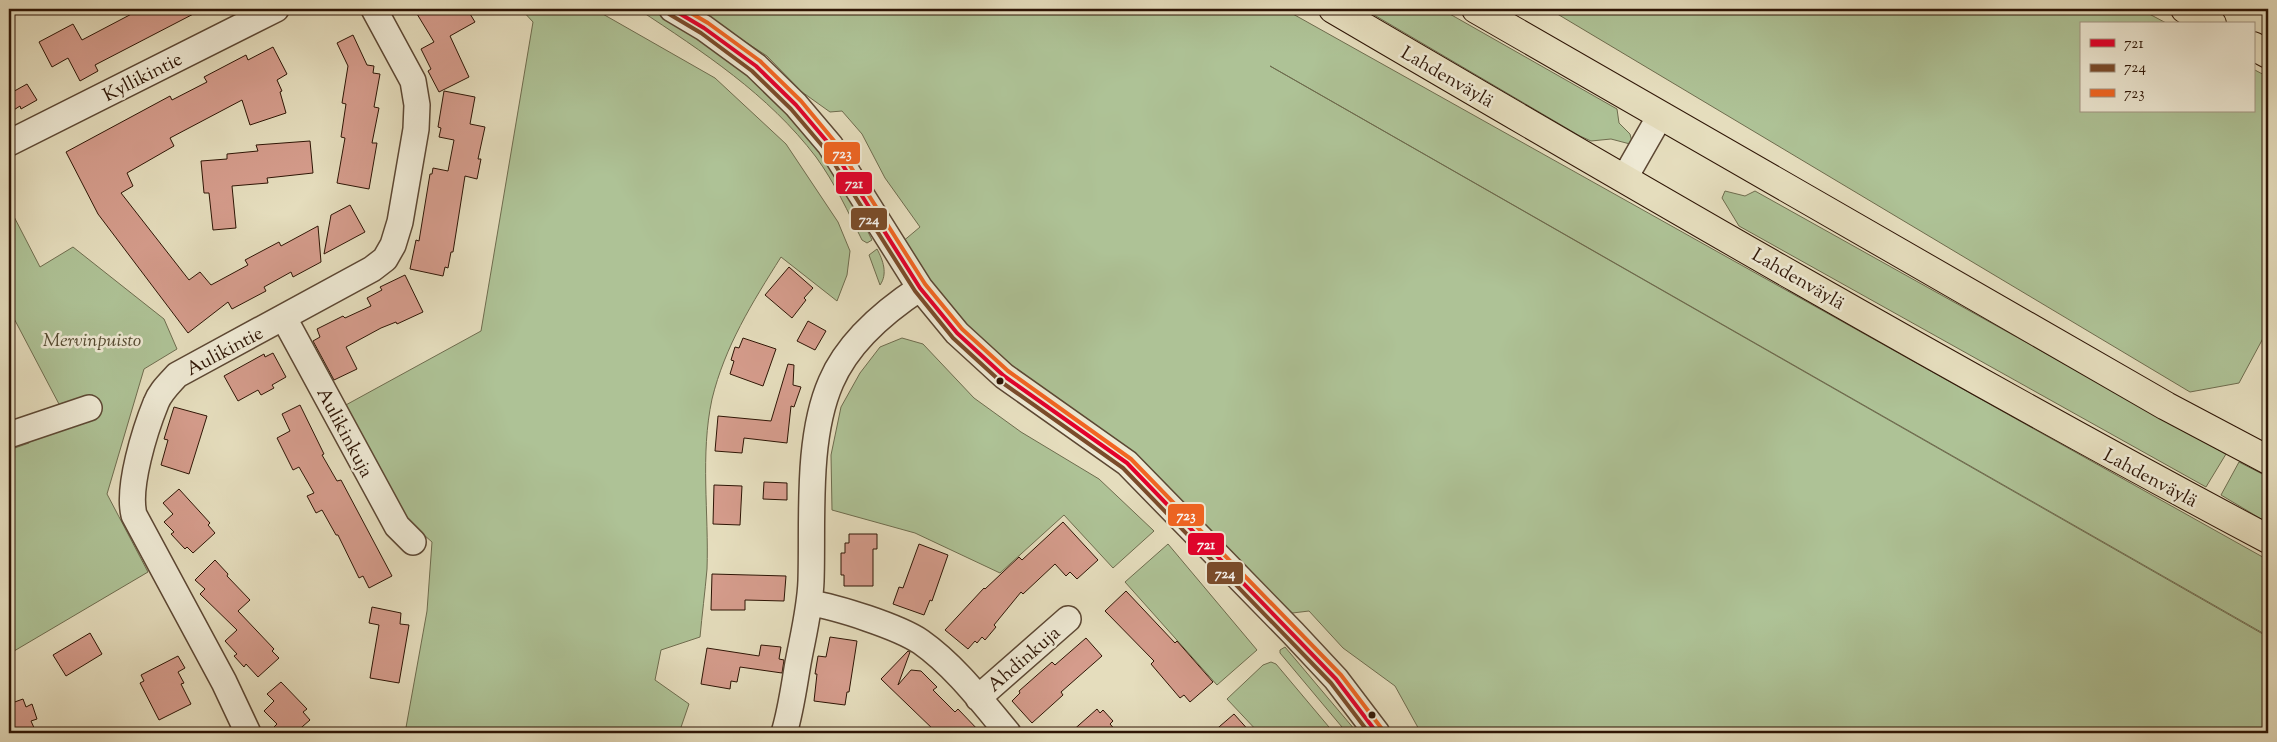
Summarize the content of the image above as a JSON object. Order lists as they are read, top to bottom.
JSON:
{
  "streets": {
    "main road": ["Lahdenväylä"],
    "street": [
      "Kyllikintie",
      "Aulikintie",
      "Aulikinkuja",
      "Ahdinkuja"
    ]
  },
  "crossings": [
    ["Aulikintie", "Aulikinkuja"]
  ],
  "parks": ["Mervinpuisto"],
  "lines": ["transit line 721", "transit line 723", "transit line 724"],
  "legend": ["721", "724", "723"]
}
